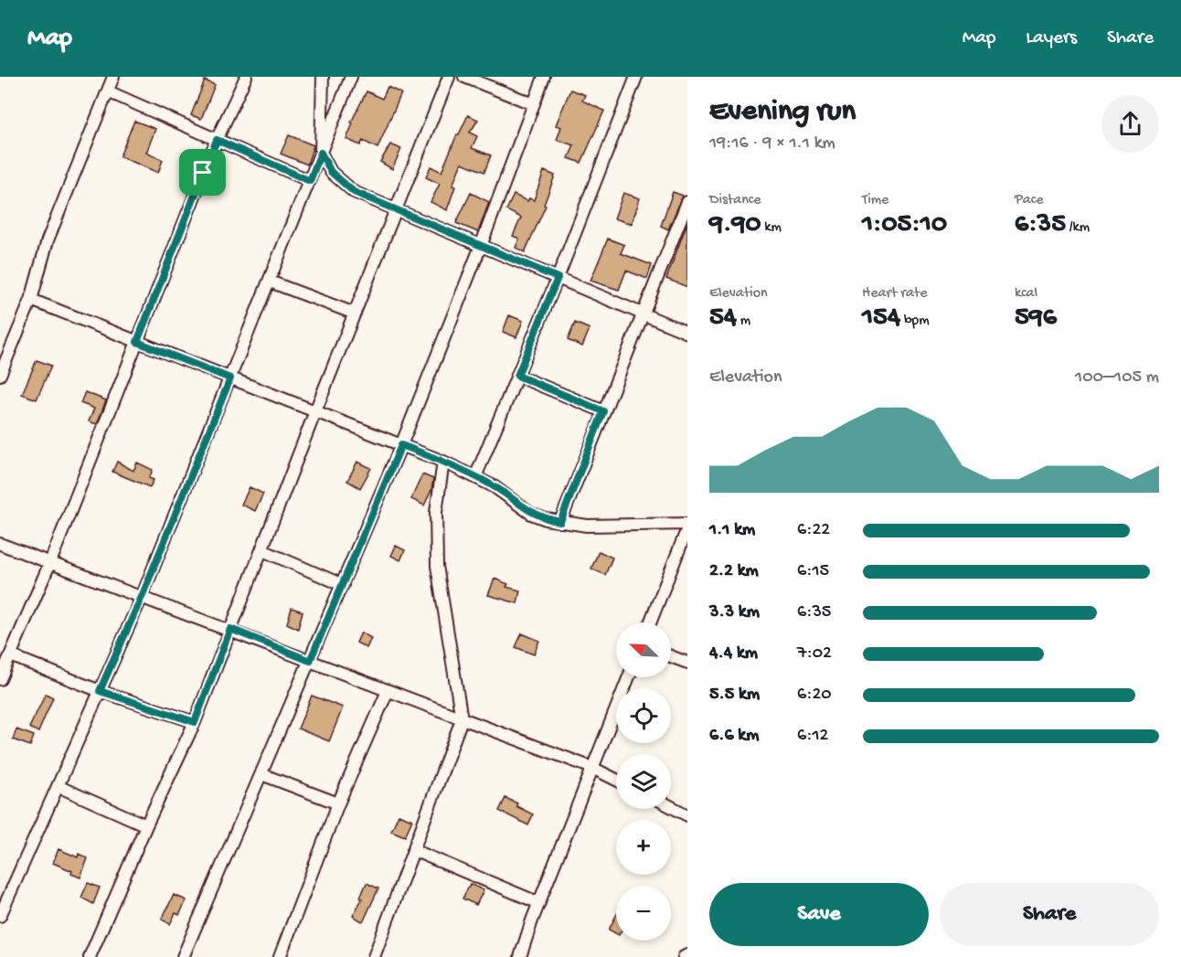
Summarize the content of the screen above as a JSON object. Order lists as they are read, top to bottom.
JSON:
{
  "north": "top left",
  "page": {
    "header": "Map",
    "nav": ["Map", "Layers", "Share"],
    "heading": ["Evening run", "19:16 · 9 × 1.1 km"],
    "stats": [
      ["Distance", "9.90 km"],
      ["Time", "1:05:10"],
      ["Pace", "6:35 /km"],
      ["Elevation", "54 m"],
      ["Heart rate", "154 bpm"],
      ["kcal", "596"]
    ],
    "chart": ["Elevation", "100–105 m"],
    "list": [
      {
        "name": "1.1 km",
        "note": "6:22"
      },
      {
        "name": "2.2 km",
        "note": "6:15"
      },
      {
        "name": "3.3 km",
        "note": "6:35"
      },
      {
        "name": "4.4 km",
        "note": "7:02"
      },
      {
        "name": "5.5 km",
        "note": "6:20"
      },
      {
        "name": "6.6 km",
        "note": "6:12"
      }
    ],
    "map_buttons": ["+", "−"],
    "buttons": ["Save", "Share"]
  }
}
